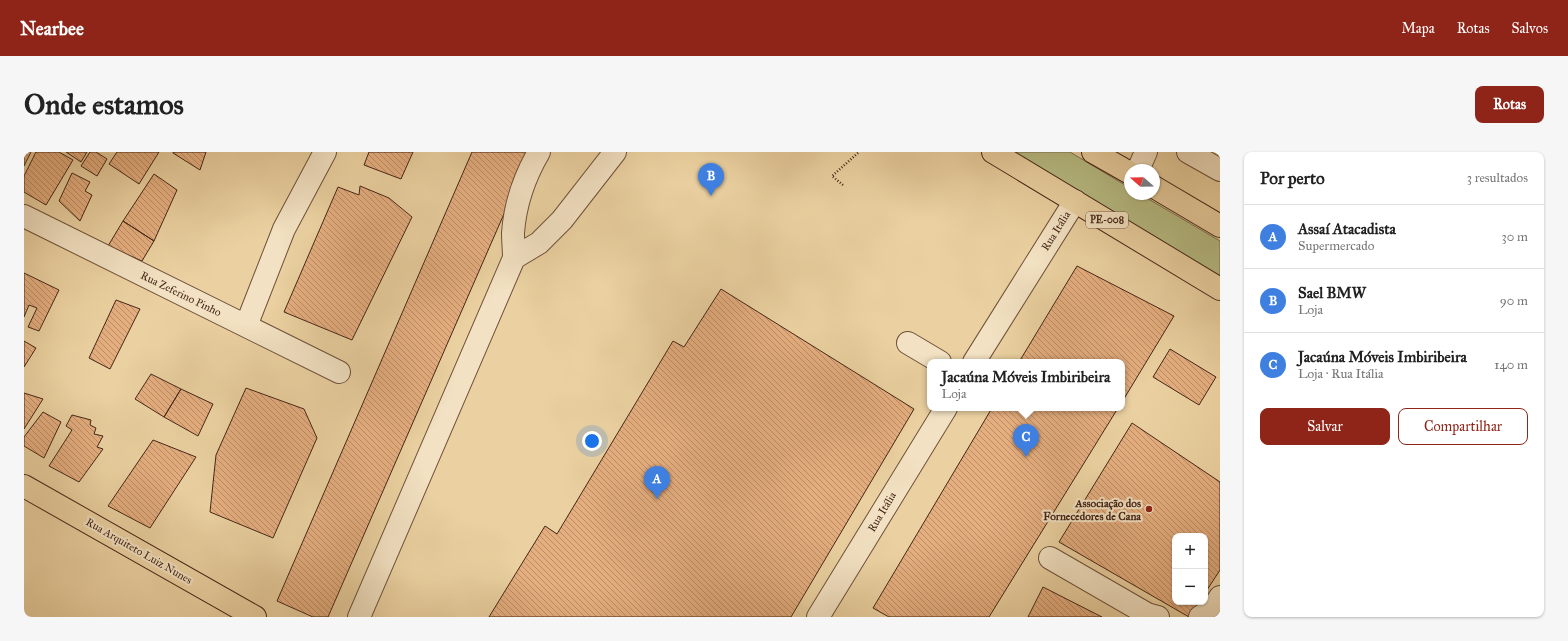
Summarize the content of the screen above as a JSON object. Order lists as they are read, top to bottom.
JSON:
{
  "streets": {
    "main road": ["PE-008", "Rua Arquiteto Luiz Nunes"],
    "street": ["Rua Itália", "Rua Zeferino Pinho"]
  },
  "crossings": [
    ["PE-008", "Rua Itália"]
  ],
  "places": ["Associação dos Fornecedores de Cana"],
  "north": "left",
  "page": {
    "header": "Nearbee",
    "nav": ["Mapa", "Rotas", "Salvos"],
    "buttons": [
      "Rotas",
      ["Salvar", "Compartilhar"]
    ],
    "title": "Onde estamos",
    "heading": ["Por perto", "3 resultados"],
    "pins": ["B", "C", "A"],
    "list": [
      {
        "mark": "A",
        "name": "Assaí Atacadista",
        "note": "Supermercado",
        "value": "30 m"
      },
      {
        "mark": "B",
        "name": "Sael BMW",
        "note": "Loja",
        "value": "90 m"
      },
      {
        "mark": "C",
        "name": "Jacaúna Móveis Imbiribeira",
        "note": "Loja · Rua Itália",
        "value": "140 m"
      }
    ],
    "popup": ["Jacaúna Móveis Imbiribeira", "Loja"],
    "map_buttons": ["+", "−"]
  }
}
